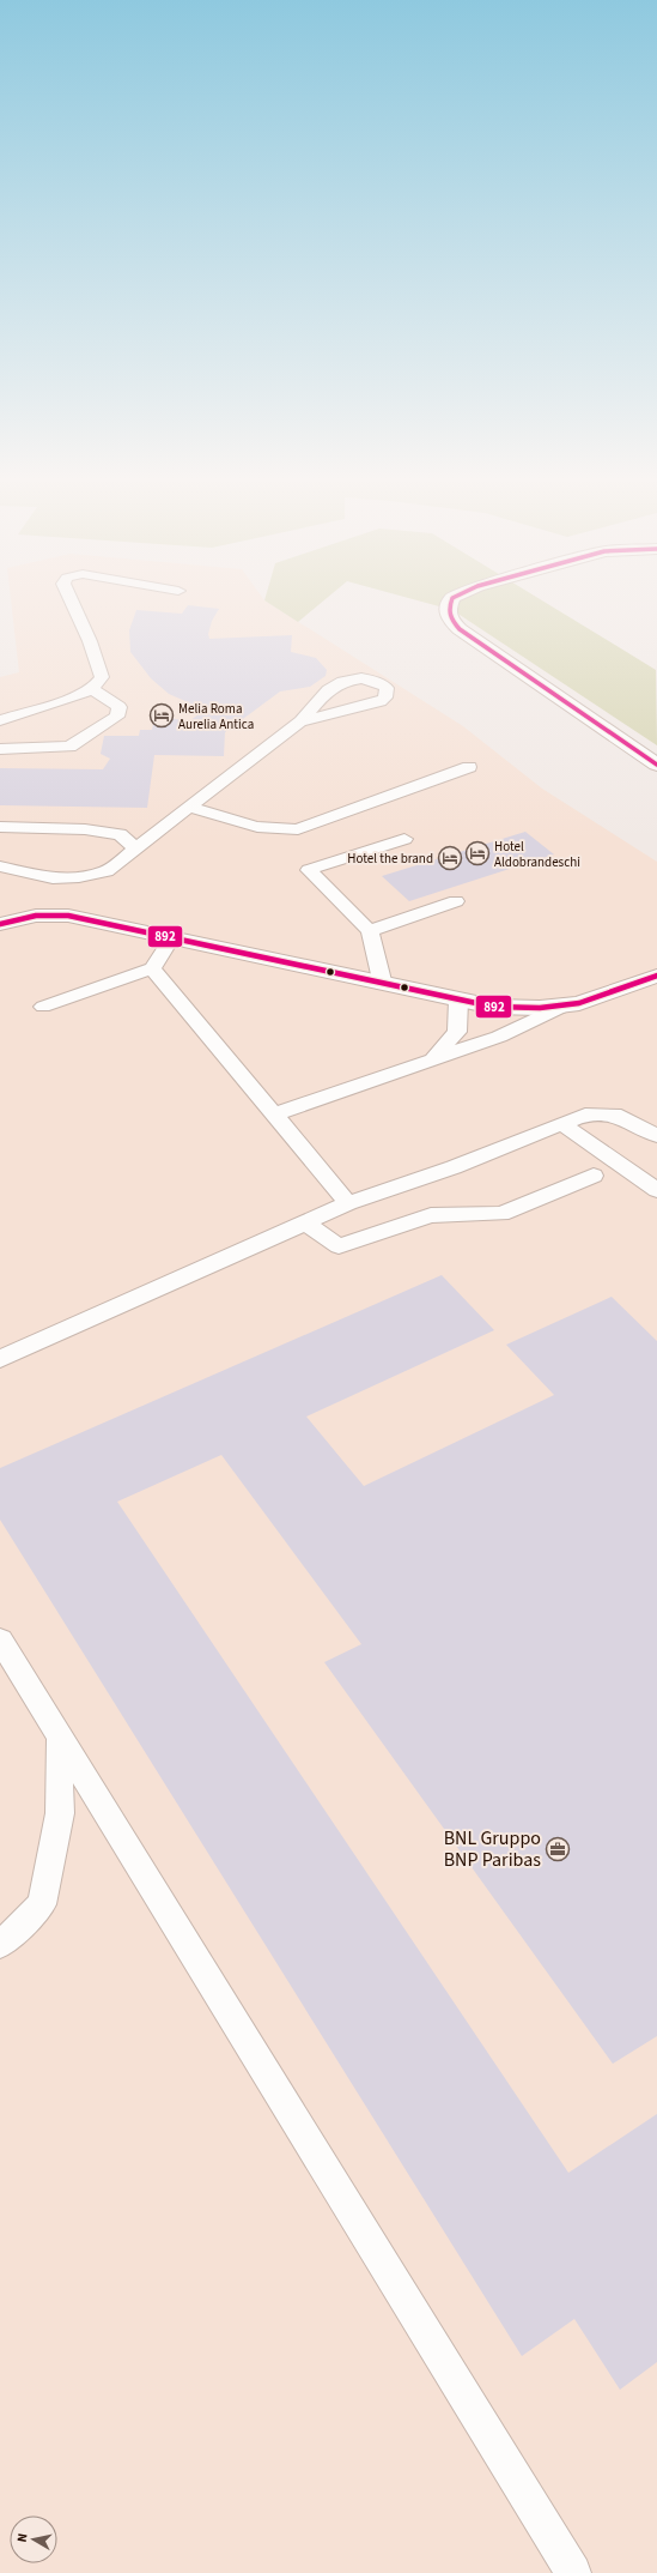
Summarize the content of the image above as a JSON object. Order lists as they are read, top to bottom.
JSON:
{
  "places": {
    "hotel": ["Melia Roma Aurelia Antica", "Hotel Aldobrandeschi", "Hotel the brand"],
    "office": ["BNL Gruppo BNP Paribas"]
  },
  "lines": ["transit line 892"],
  "north": "left"
}
